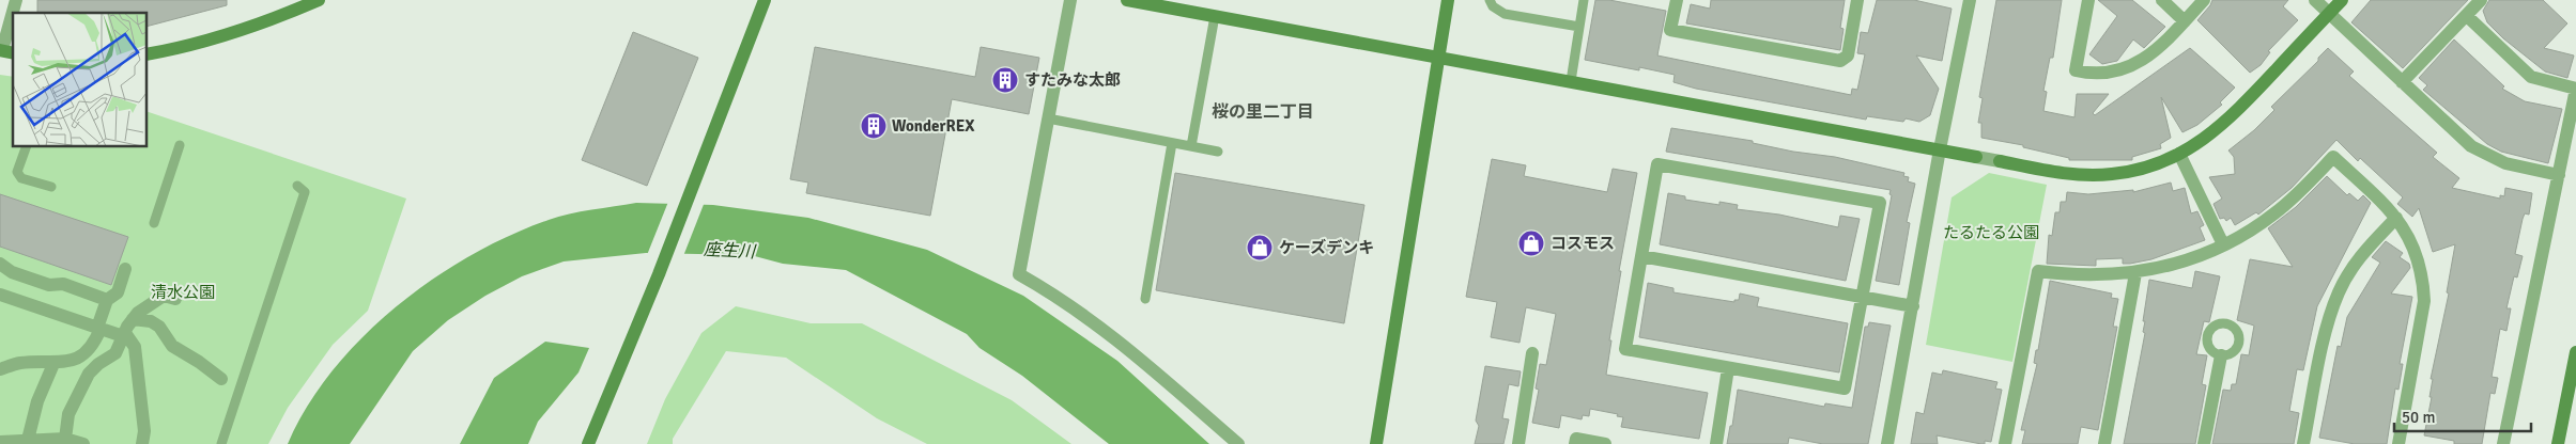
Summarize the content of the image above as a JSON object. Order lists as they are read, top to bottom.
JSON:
{
  "districts": ["桜の里二丁目"],
  "water": ["座生川"],
  "parks": ["たるたる公園", "清水公園"],
  "places": {
    "building": ["すたみな太郎", "WonderREX"],
    "shop": ["コスモス", "ケーズデンキ"]
  },
  "scale_bar": "50 m"
}
